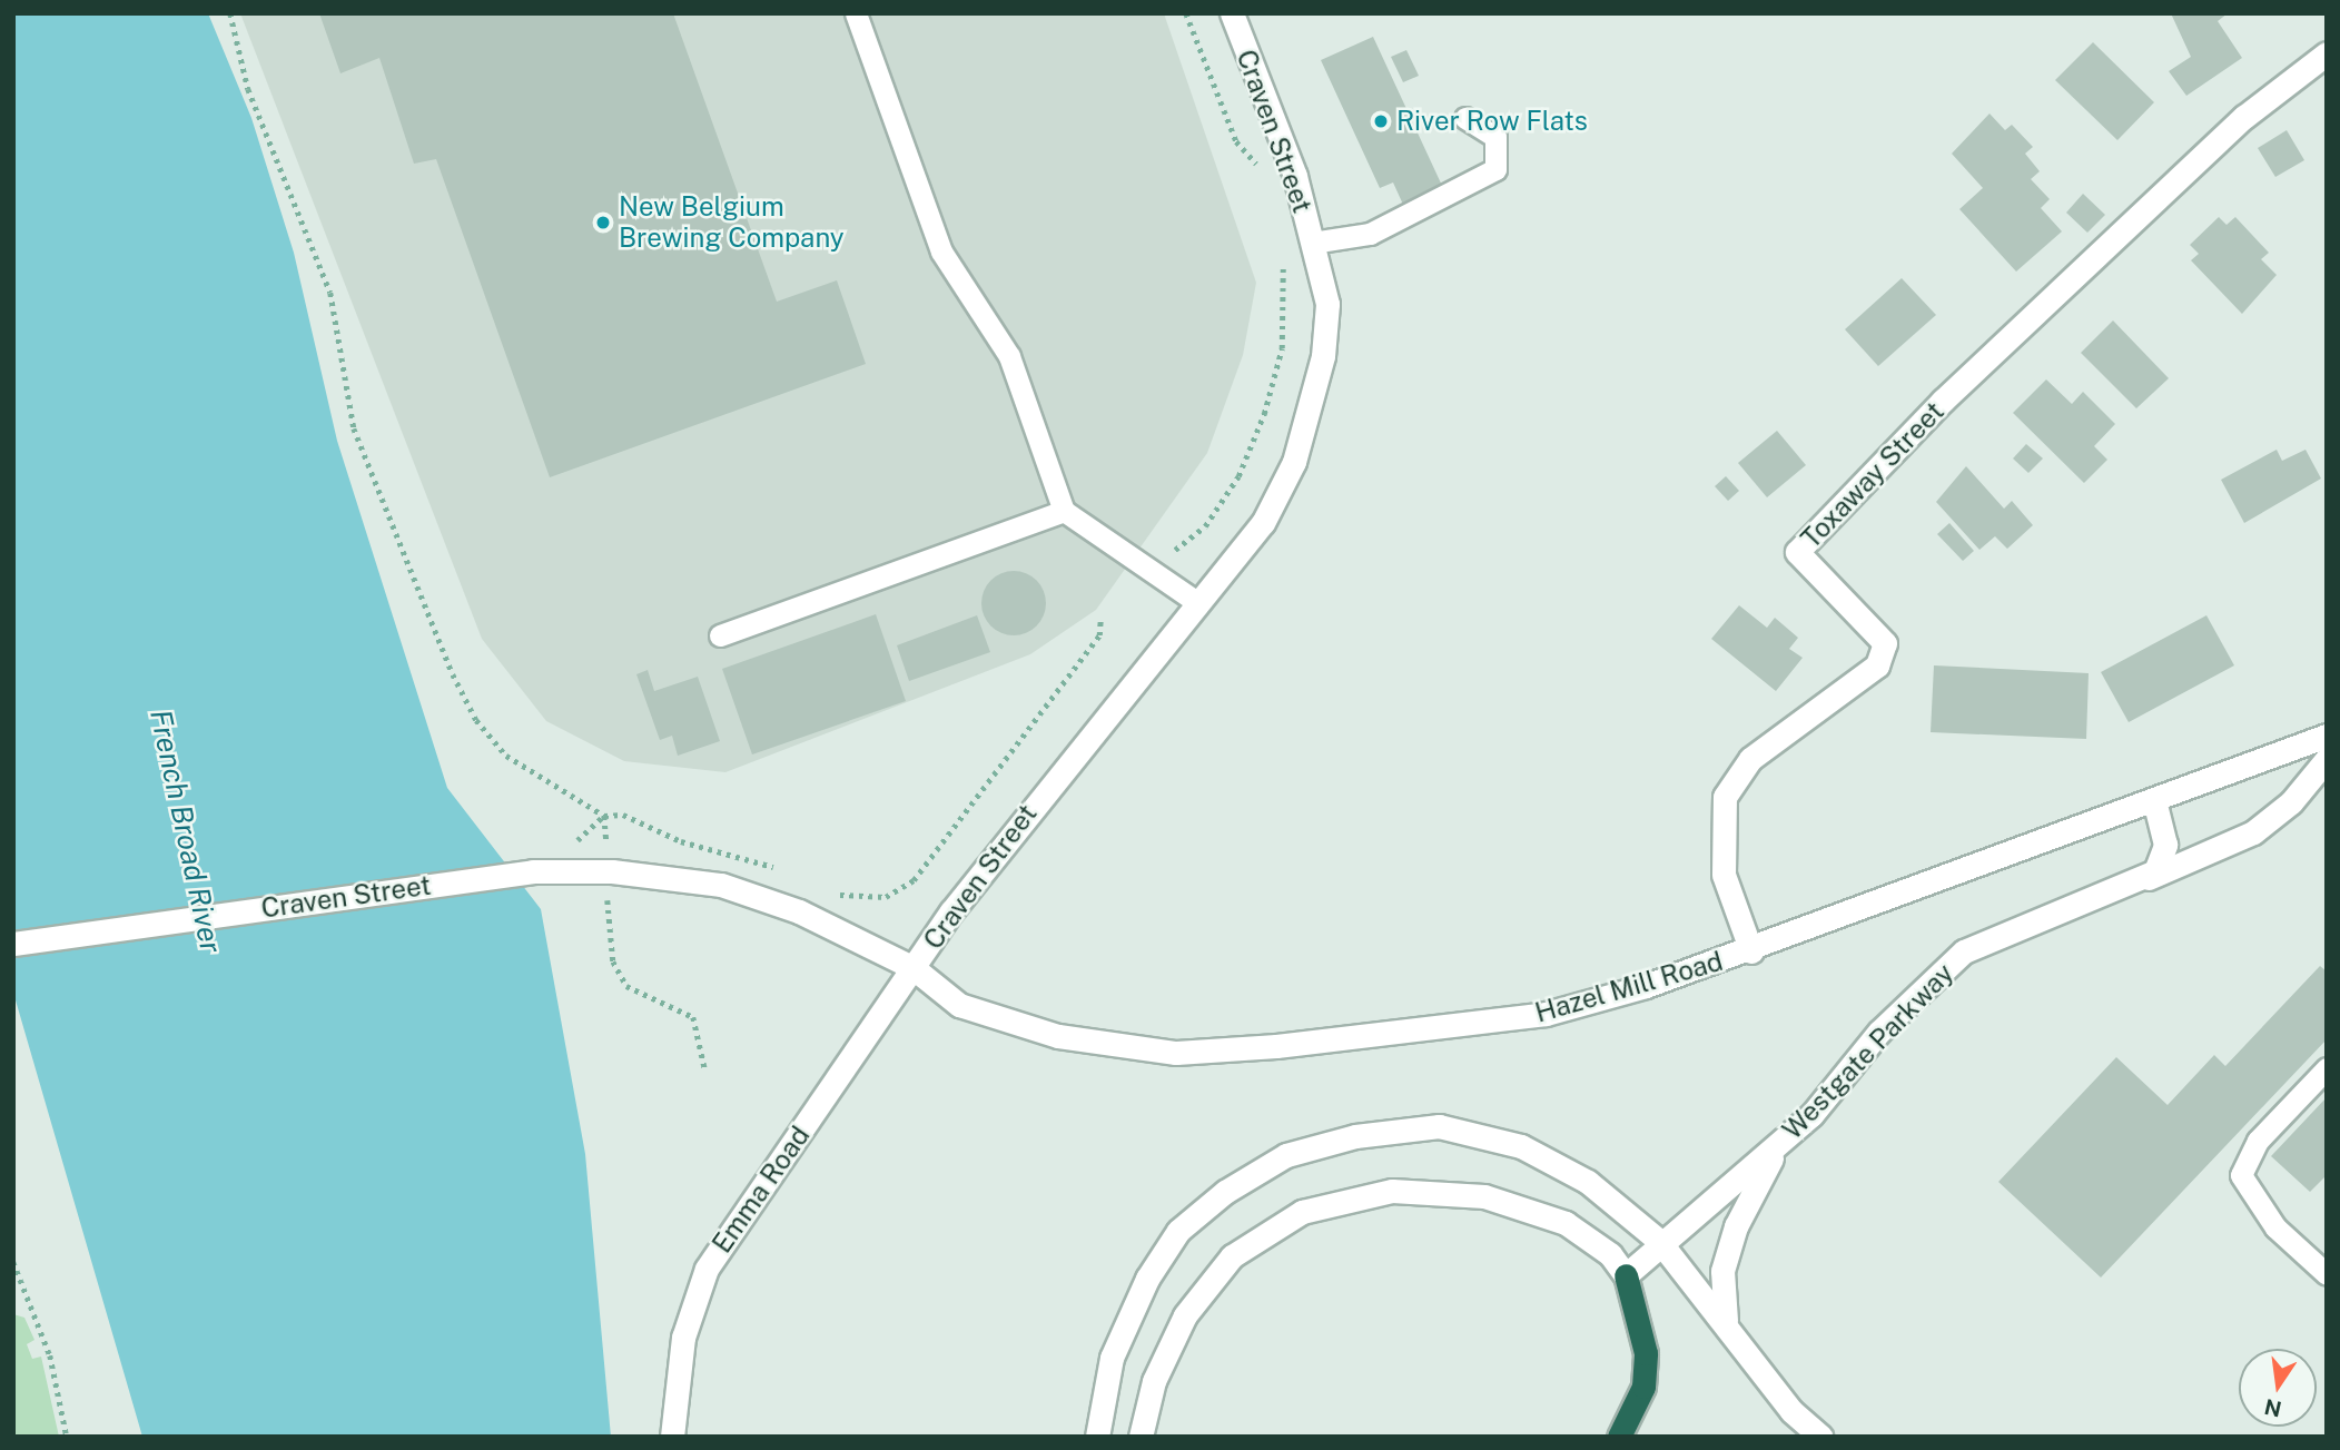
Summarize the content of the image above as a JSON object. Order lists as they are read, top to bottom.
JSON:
{
  "streets": {
    "street": [
      "Craven Street",
      "Toxaway Street",
      "Hazel Mill Road",
      "Westgate Parkway",
      "Emma Road"
    ]
  },
  "crossings": [
    ["Craven Street", "Hazel Mill Road"],
    ["Craven Street", "Emma Road"],
    ["Toxaway Street", "Hazel Mill Road"],
    ["Hazel Mill Road", "Emma Road"]
  ],
  "water": ["French Broad River"],
  "places": ["River Row Flats", "New Belgium Brewing Company"],
  "north": "bottom"
}
